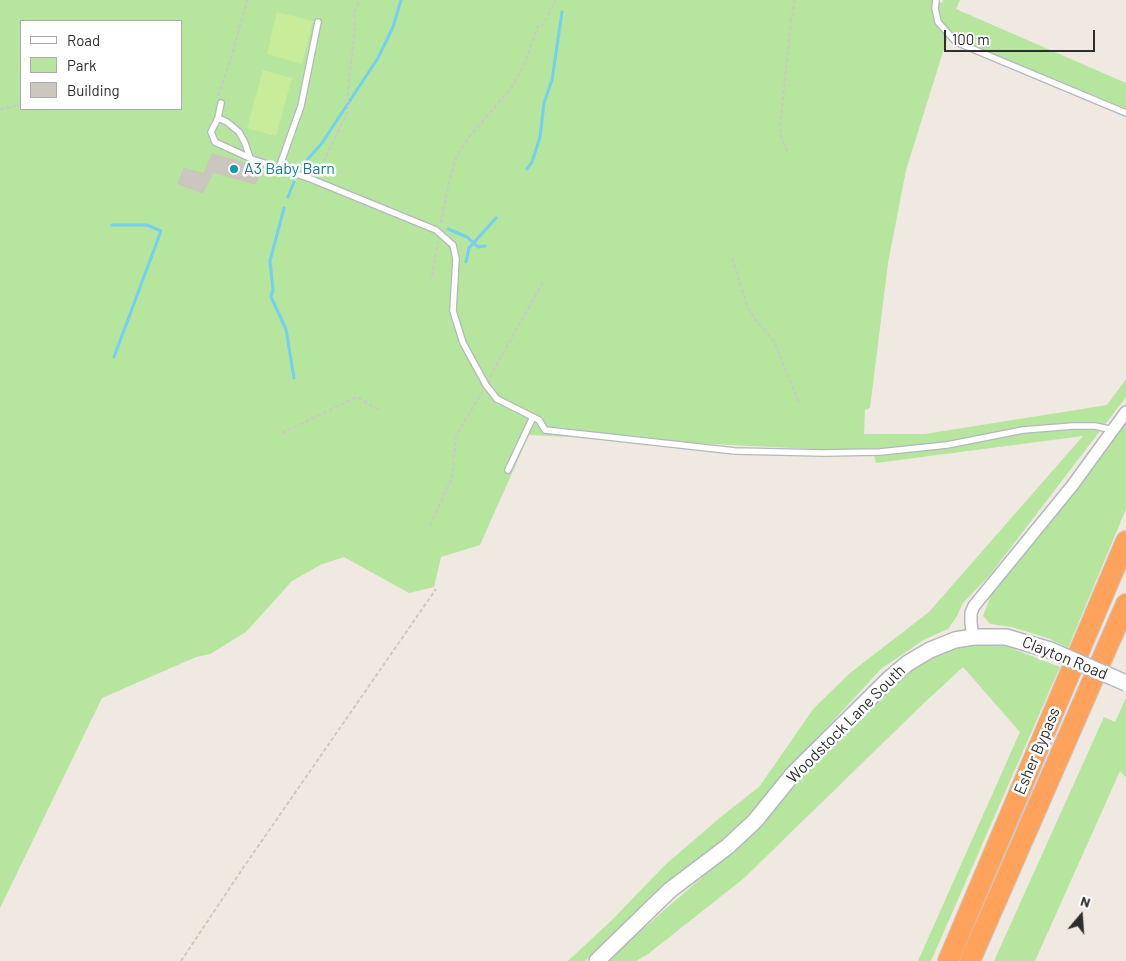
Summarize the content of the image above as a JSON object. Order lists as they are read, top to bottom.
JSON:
{
  "streets": {
    "highway": ["Esher Bypass"],
    "street": ["Clayton Road", "Woodstock Lane South"]
  },
  "crossings": [
    ["Clayton Road", "Woodstock Lane South"]
  ],
  "places": ["A3 Baby Barn"],
  "legend": ["Road", "Park", "Building"],
  "scale_bar": "100 m",
  "north": "top"
}
